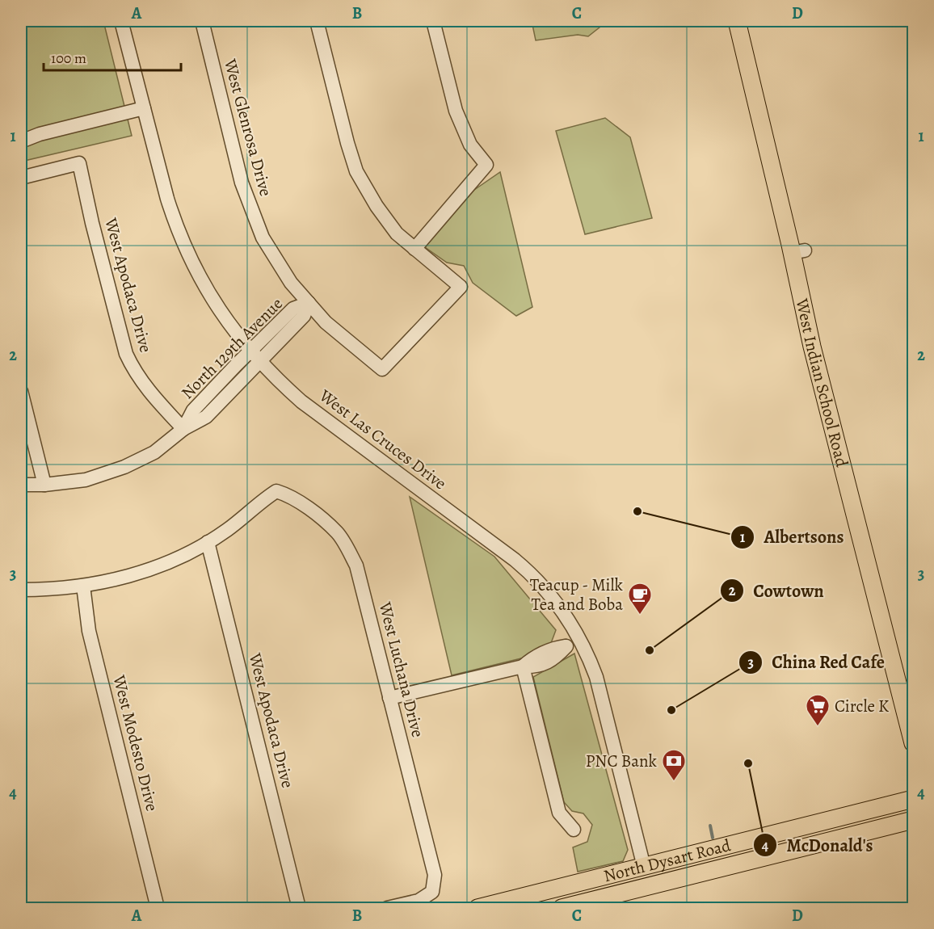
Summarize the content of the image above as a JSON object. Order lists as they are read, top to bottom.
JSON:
{
  "streets": {
    "main road": ["West Indian School Road", "North Dysart Road"],
    "street": [
      "West Glenrosa Drive",
      "West Apodaca Drive",
      "North 129th Avenue",
      "West Las Cruces Drive",
      "West Luchana Drive",
      "West Modesto Drive"
    ]
  },
  "crossings": [
    ["West Glenrosa Drive", "North 129th Avenue"],
    ["West Apodaca Drive", "North 129th Avenue"],
    ["West Apodaca Drive", "West Luchana Drive"],
    ["North 129th Avenue", "West Las Cruces Drive"],
    ["West Las Cruces Drive", "North Dysart Road"]
  ],
  "places": {
    "other": [
      "Albertsons",
      "Cowtown",
      "China Red Cafe",
      "McDonald's"
    ],
    "cafe": ["Teacup - Milk Tea and Boba"],
    "supermarket": ["Circle K"],
    "bank": ["PNC Bank"]
  },
  "scale_bar": "100 m",
  "grid": {
    "columns": [
      "A",
      "B",
      "C",
      "D"
    ],
    "rows": [
      "1",
      "2",
      "3",
      "4"
    ]
  }
}
